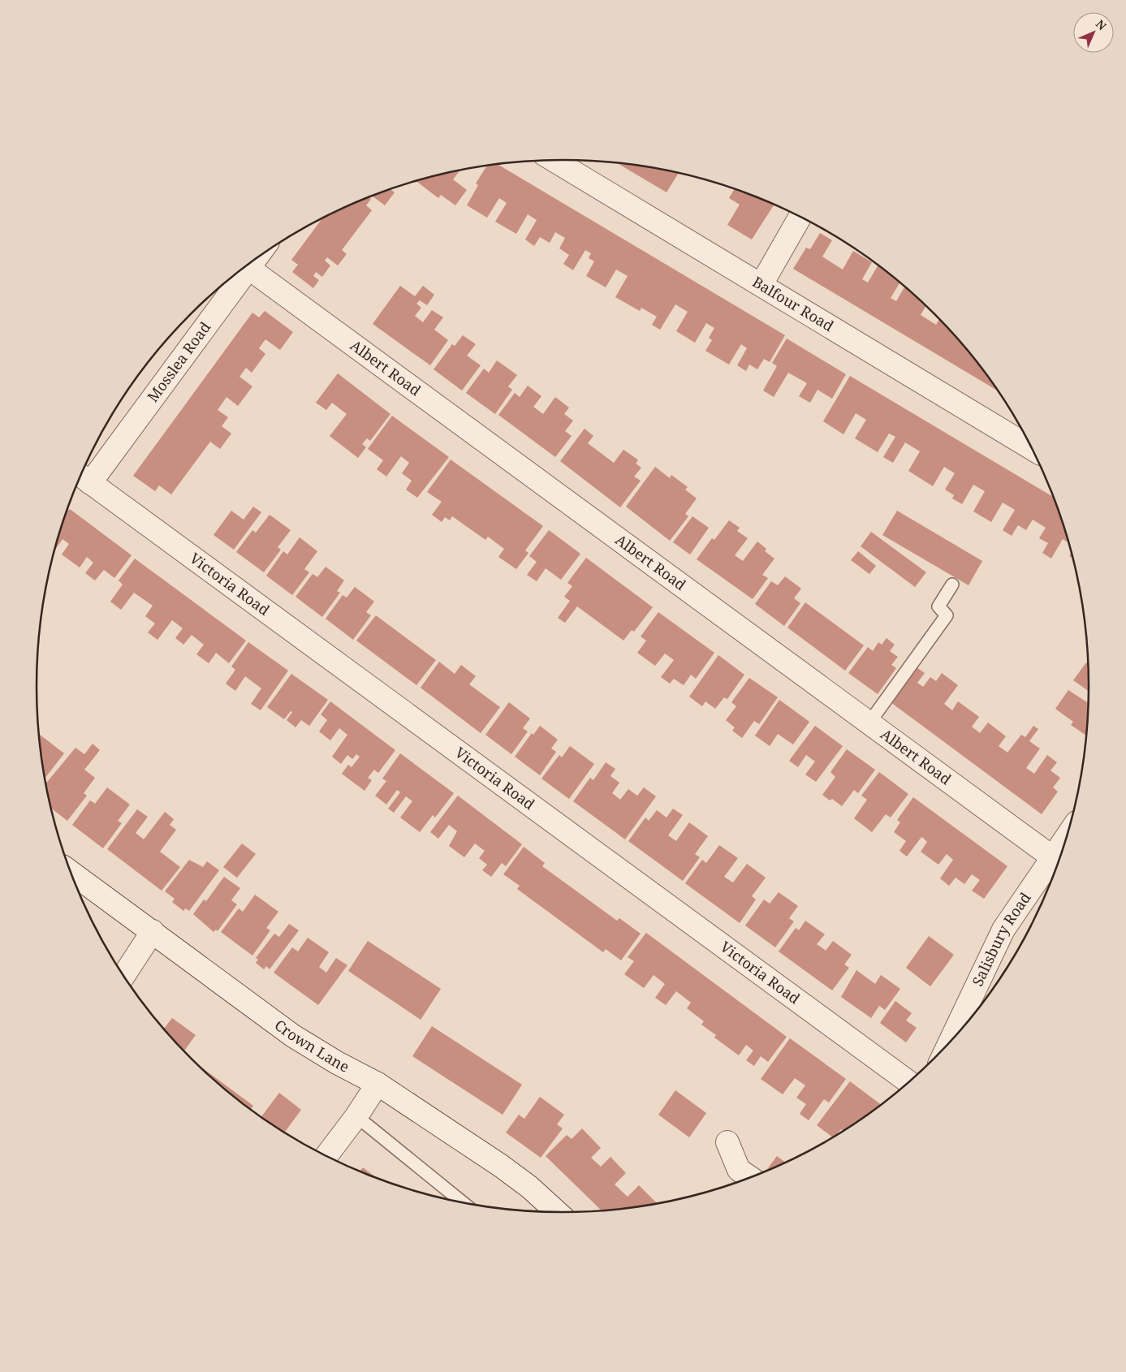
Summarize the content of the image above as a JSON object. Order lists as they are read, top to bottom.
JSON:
{
  "streets": {
    "street": [
      "Balfour Road",
      "Mosslea Road",
      "Albert Road",
      "Victoria Road",
      "Salisbury Road",
      "Crown Lane"
    ]
  },
  "crossings": [
    ["Mosslea Road", "Albert Road"],
    ["Mosslea Road", "Victoria Road"],
    ["Albert Road", "Salisbury Road"]
  ],
  "north": "top right"
}
